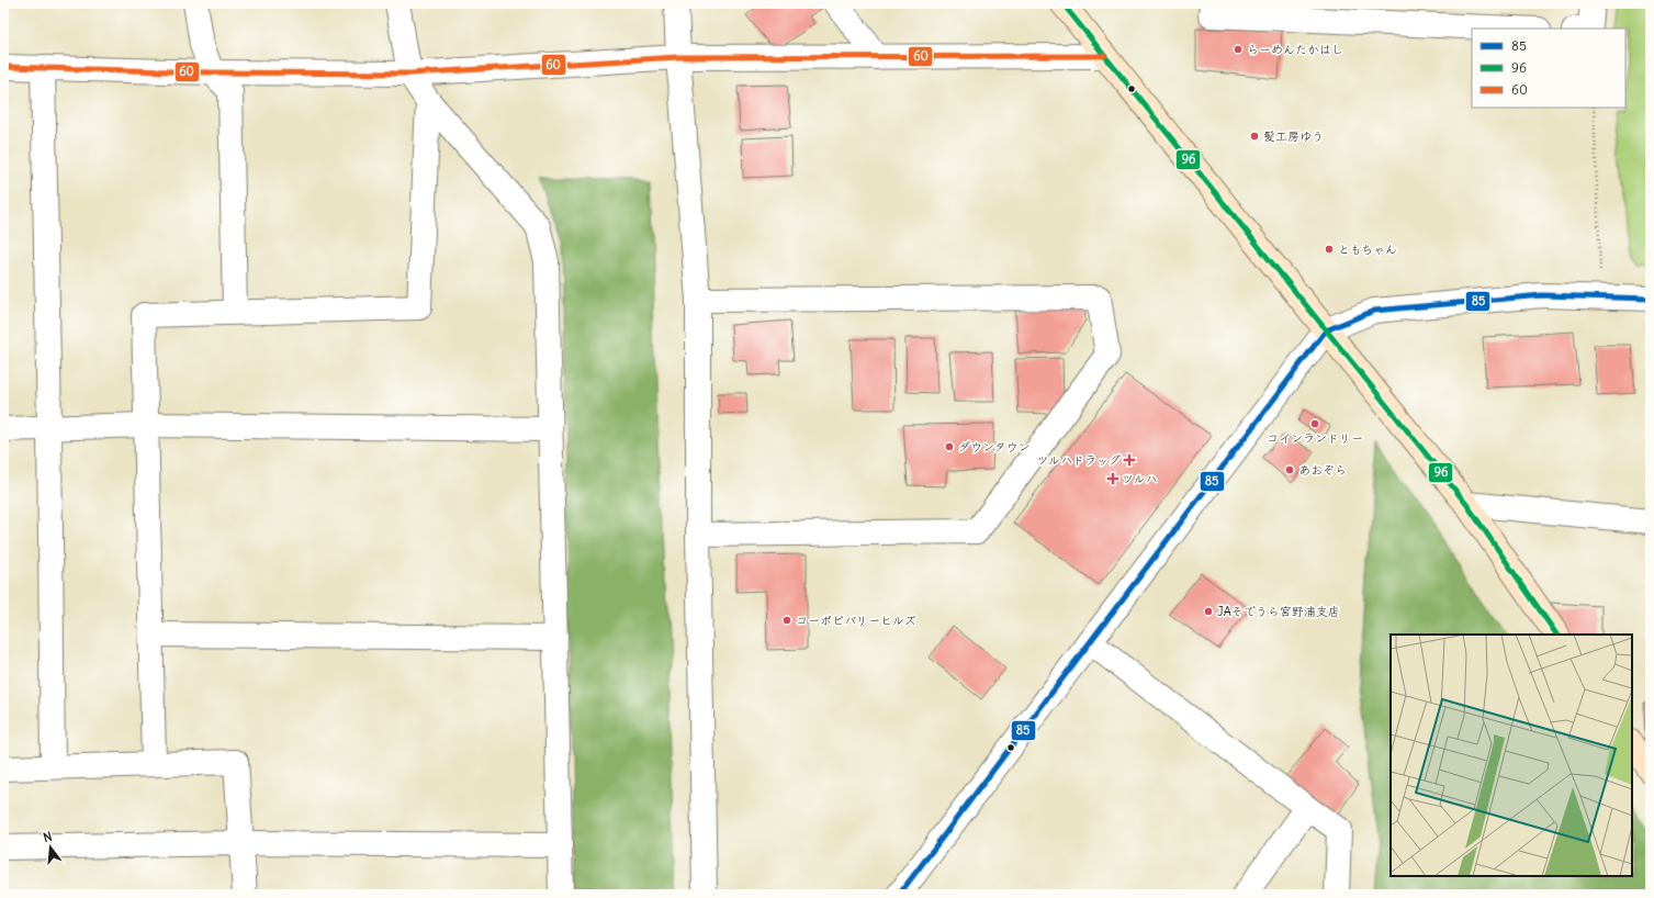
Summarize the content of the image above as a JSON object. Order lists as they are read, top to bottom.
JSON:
{
  "places": {
    "other": [
      "らーめんたかはし",
      "髪工房ゆう",
      "ともちゃん",
      "コインランドリー",
      "ダウンタウン",
      "あおぞら",
      "JAそでうら宮野浦支店",
      "コーポビバリーヒルズ"
    ],
    "health": ["ツルハドラッグ", "ツルハ"]
  },
  "lines": ["transit line 96", "transit line 60", "transit line 85"],
  "legend": ["85", "96", "60"],
  "north": "top"
}
